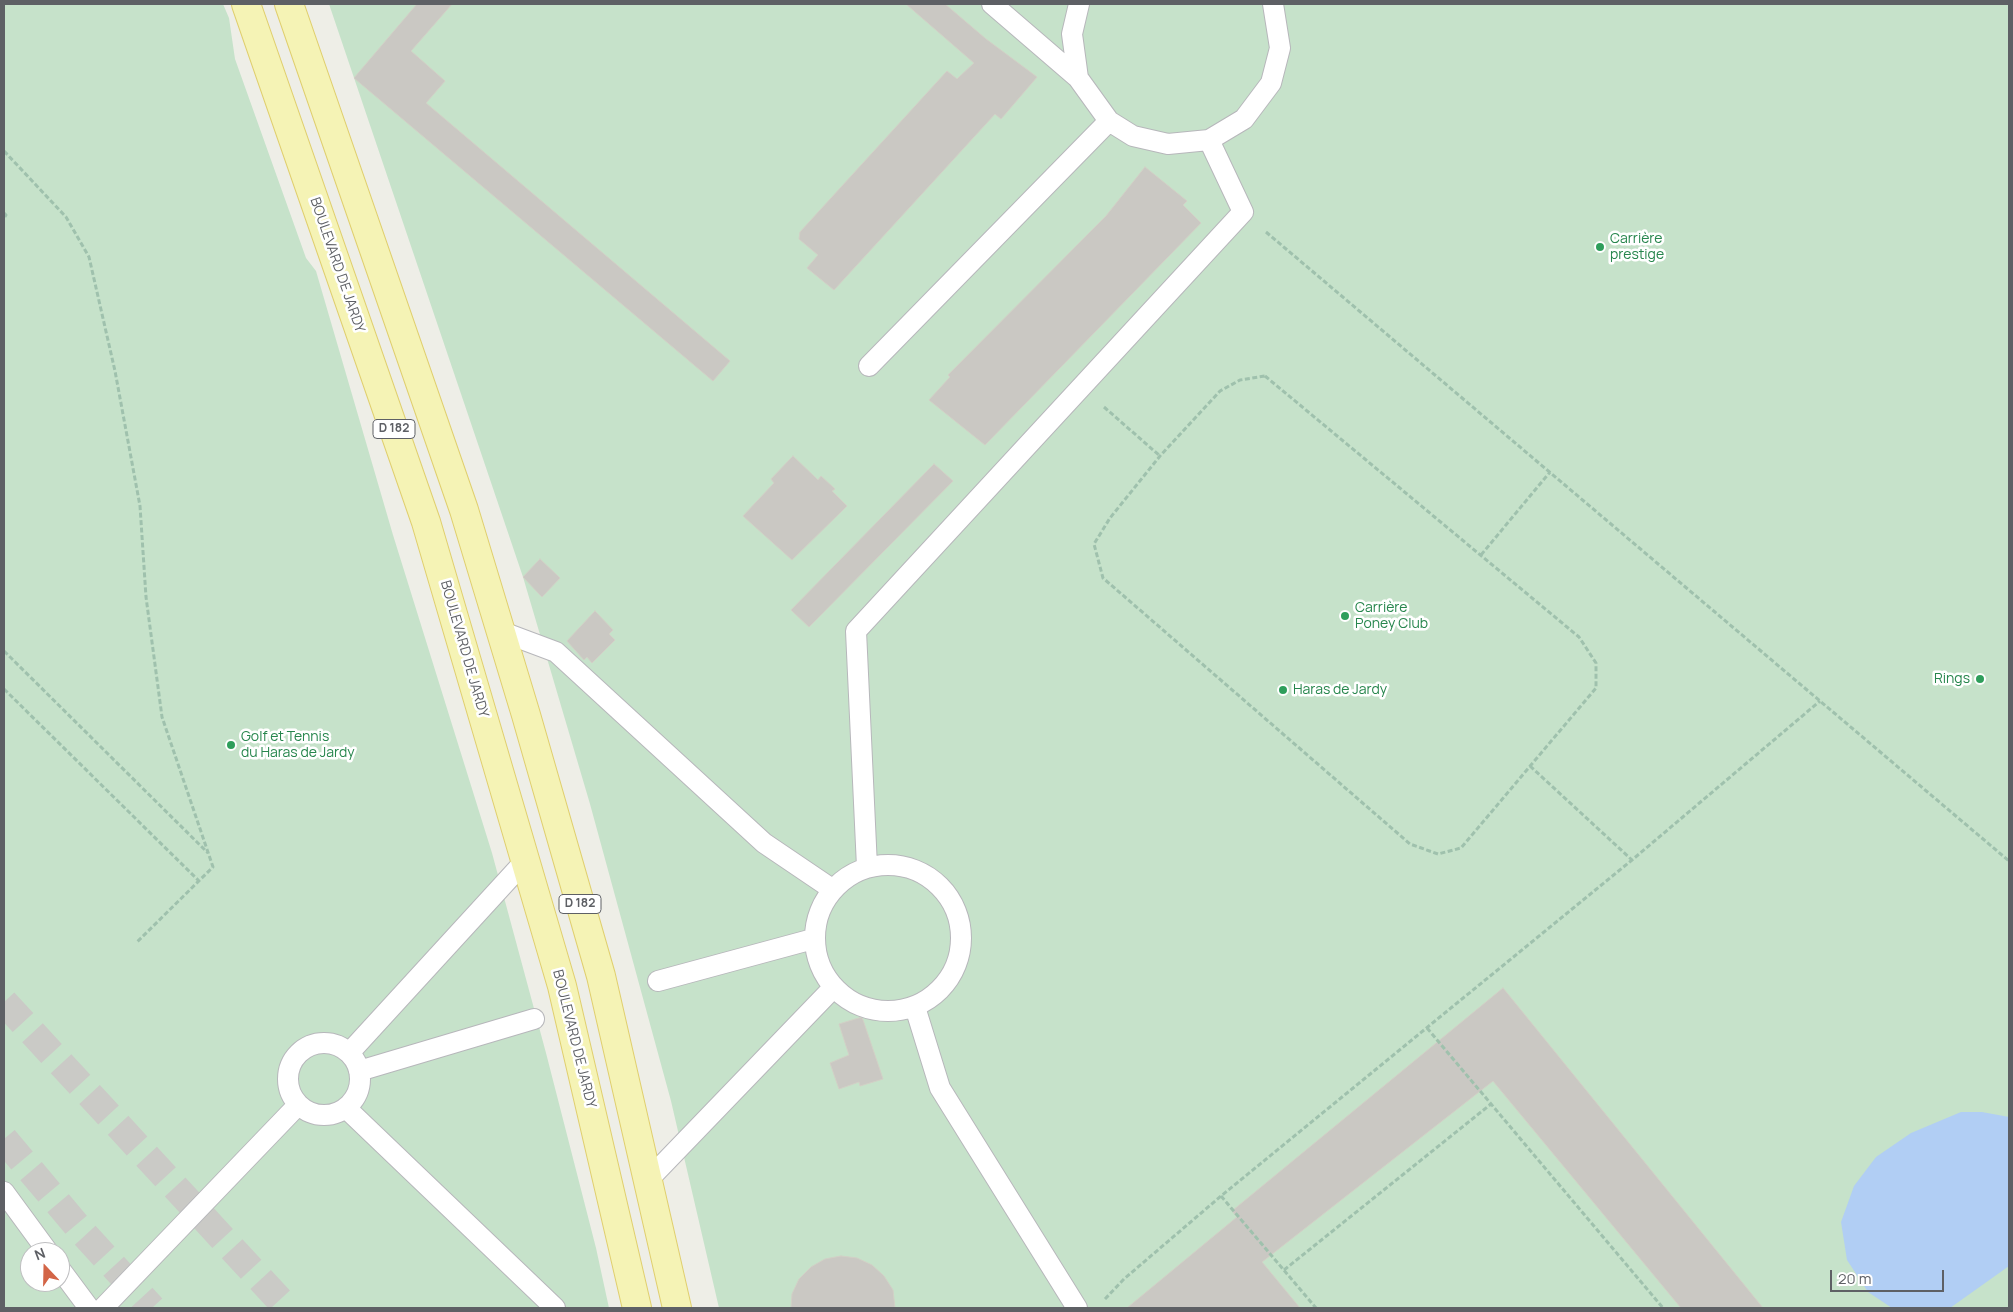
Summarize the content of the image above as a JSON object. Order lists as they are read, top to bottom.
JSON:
{
  "streets": {
    "main road": ["BOULEVARD DE JARDY", "D 182"]
  },
  "places": [
    "Carrière prestige",
    "Carrière Poney Club",
    "Rings",
    "Haras de Jardy",
    "Golf et Tennis du Haras de Jardy"
  ],
  "scale_bar": "20 m",
  "north": "top"
}
